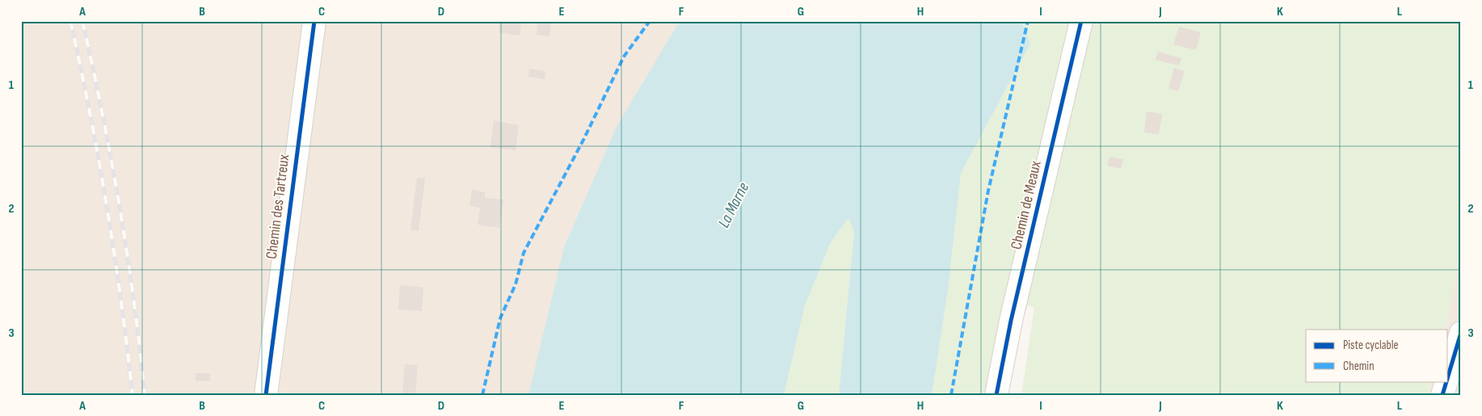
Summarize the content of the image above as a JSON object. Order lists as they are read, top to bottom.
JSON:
{
  "streets": {
    "street": ["Chemin de Meaux", "Chemin des Tartreux"]
  },
  "water": ["La Marne"],
  "legend": ["Piste cyclable", "Chemin"],
  "grid": {
    "columns": [
      "A",
      "B",
      "C",
      "D",
      "E",
      "F",
      "G",
      "H",
      "I",
      "J",
      "K",
      "L"
    ],
    "rows": ["1", "2", "3"]
  }
}
